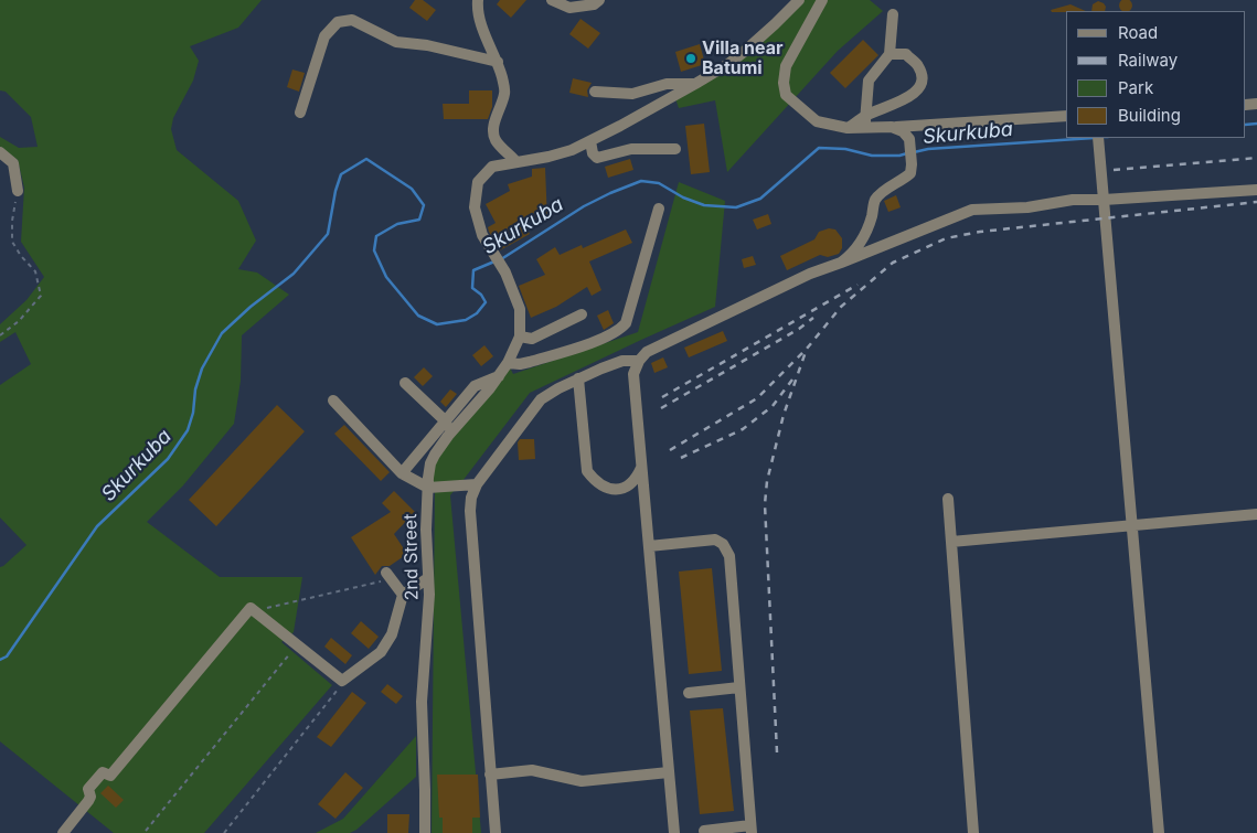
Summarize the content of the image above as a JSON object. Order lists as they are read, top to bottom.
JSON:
{
  "streets": {
    "street": ["2nd Street"]
  },
  "water": ["Skurkuba"],
  "places": ["Villa near Batumi"],
  "legend": [
    "Road",
    "Railway",
    "Park",
    "Building"
  ]
}
